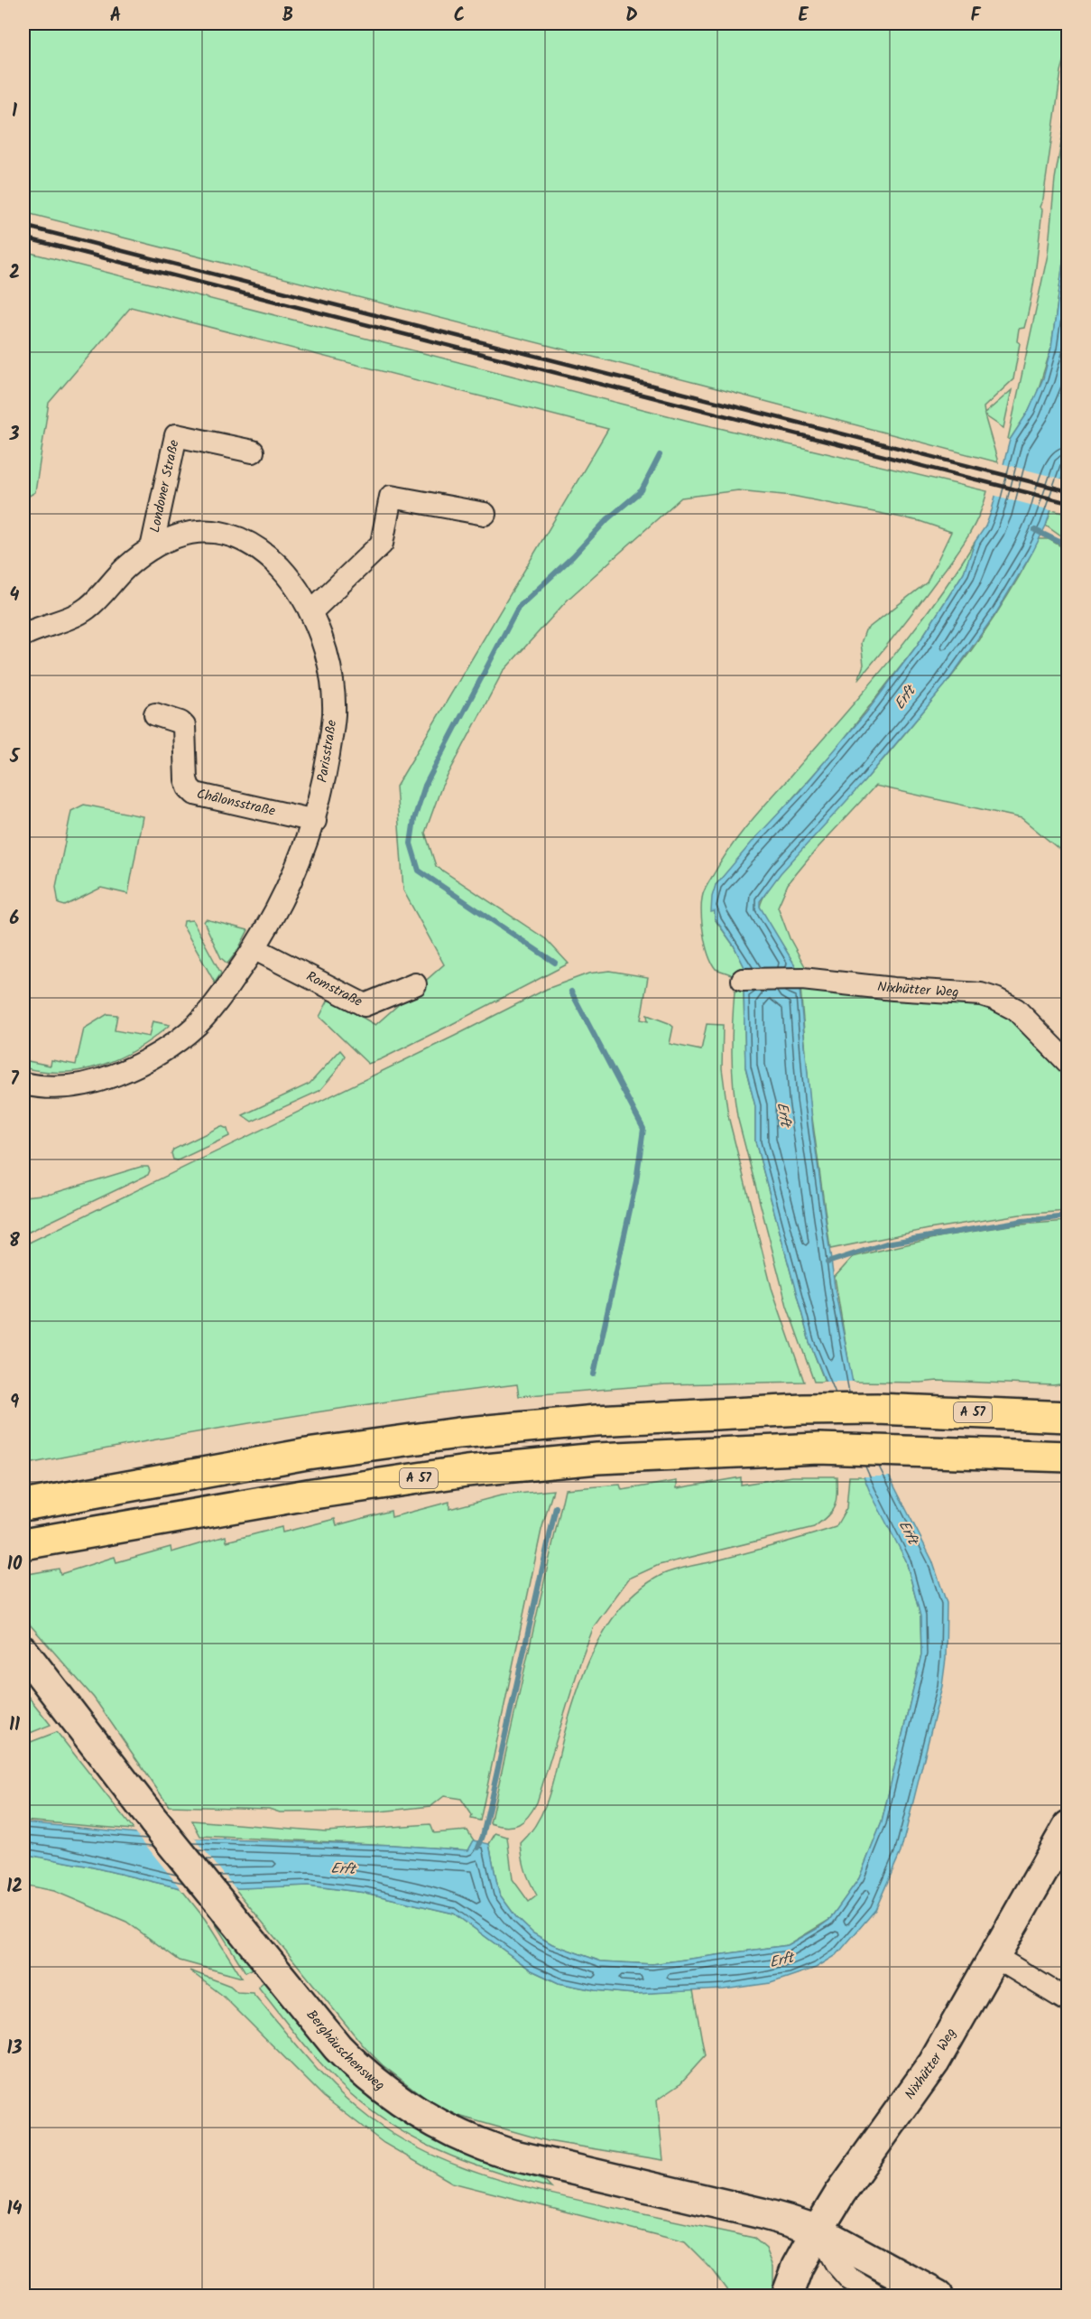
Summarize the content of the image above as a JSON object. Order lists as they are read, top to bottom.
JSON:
{
  "streets": {
    "highway": ["A 57"],
    "main road": ["Nixhütter Weg", "Berghäuschensweg"],
    "street": [
      "Londoner Straße",
      "Parisstraße",
      "Châlonsstraße",
      "Romstraße"
    ]
  },
  "crossings": [
    ["Londoner Straße", "Parisstraße"],
    ["Parisstraße", "Châlonsstraße"],
    ["Parisstraße", "Romstraße"],
    ["Nixhütter Weg", "Berghäuschensweg"]
  ],
  "water": ["Erft"],
  "grid": {
    "columns": [
      "A",
      "B",
      "C",
      "D",
      "E",
      "F"
    ],
    "rows": [
      "1",
      "2",
      "3",
      "4",
      "5",
      "6",
      "7",
      "8",
      "9",
      "10",
      "11",
      "12",
      "13",
      "14"
    ]
  }
}
